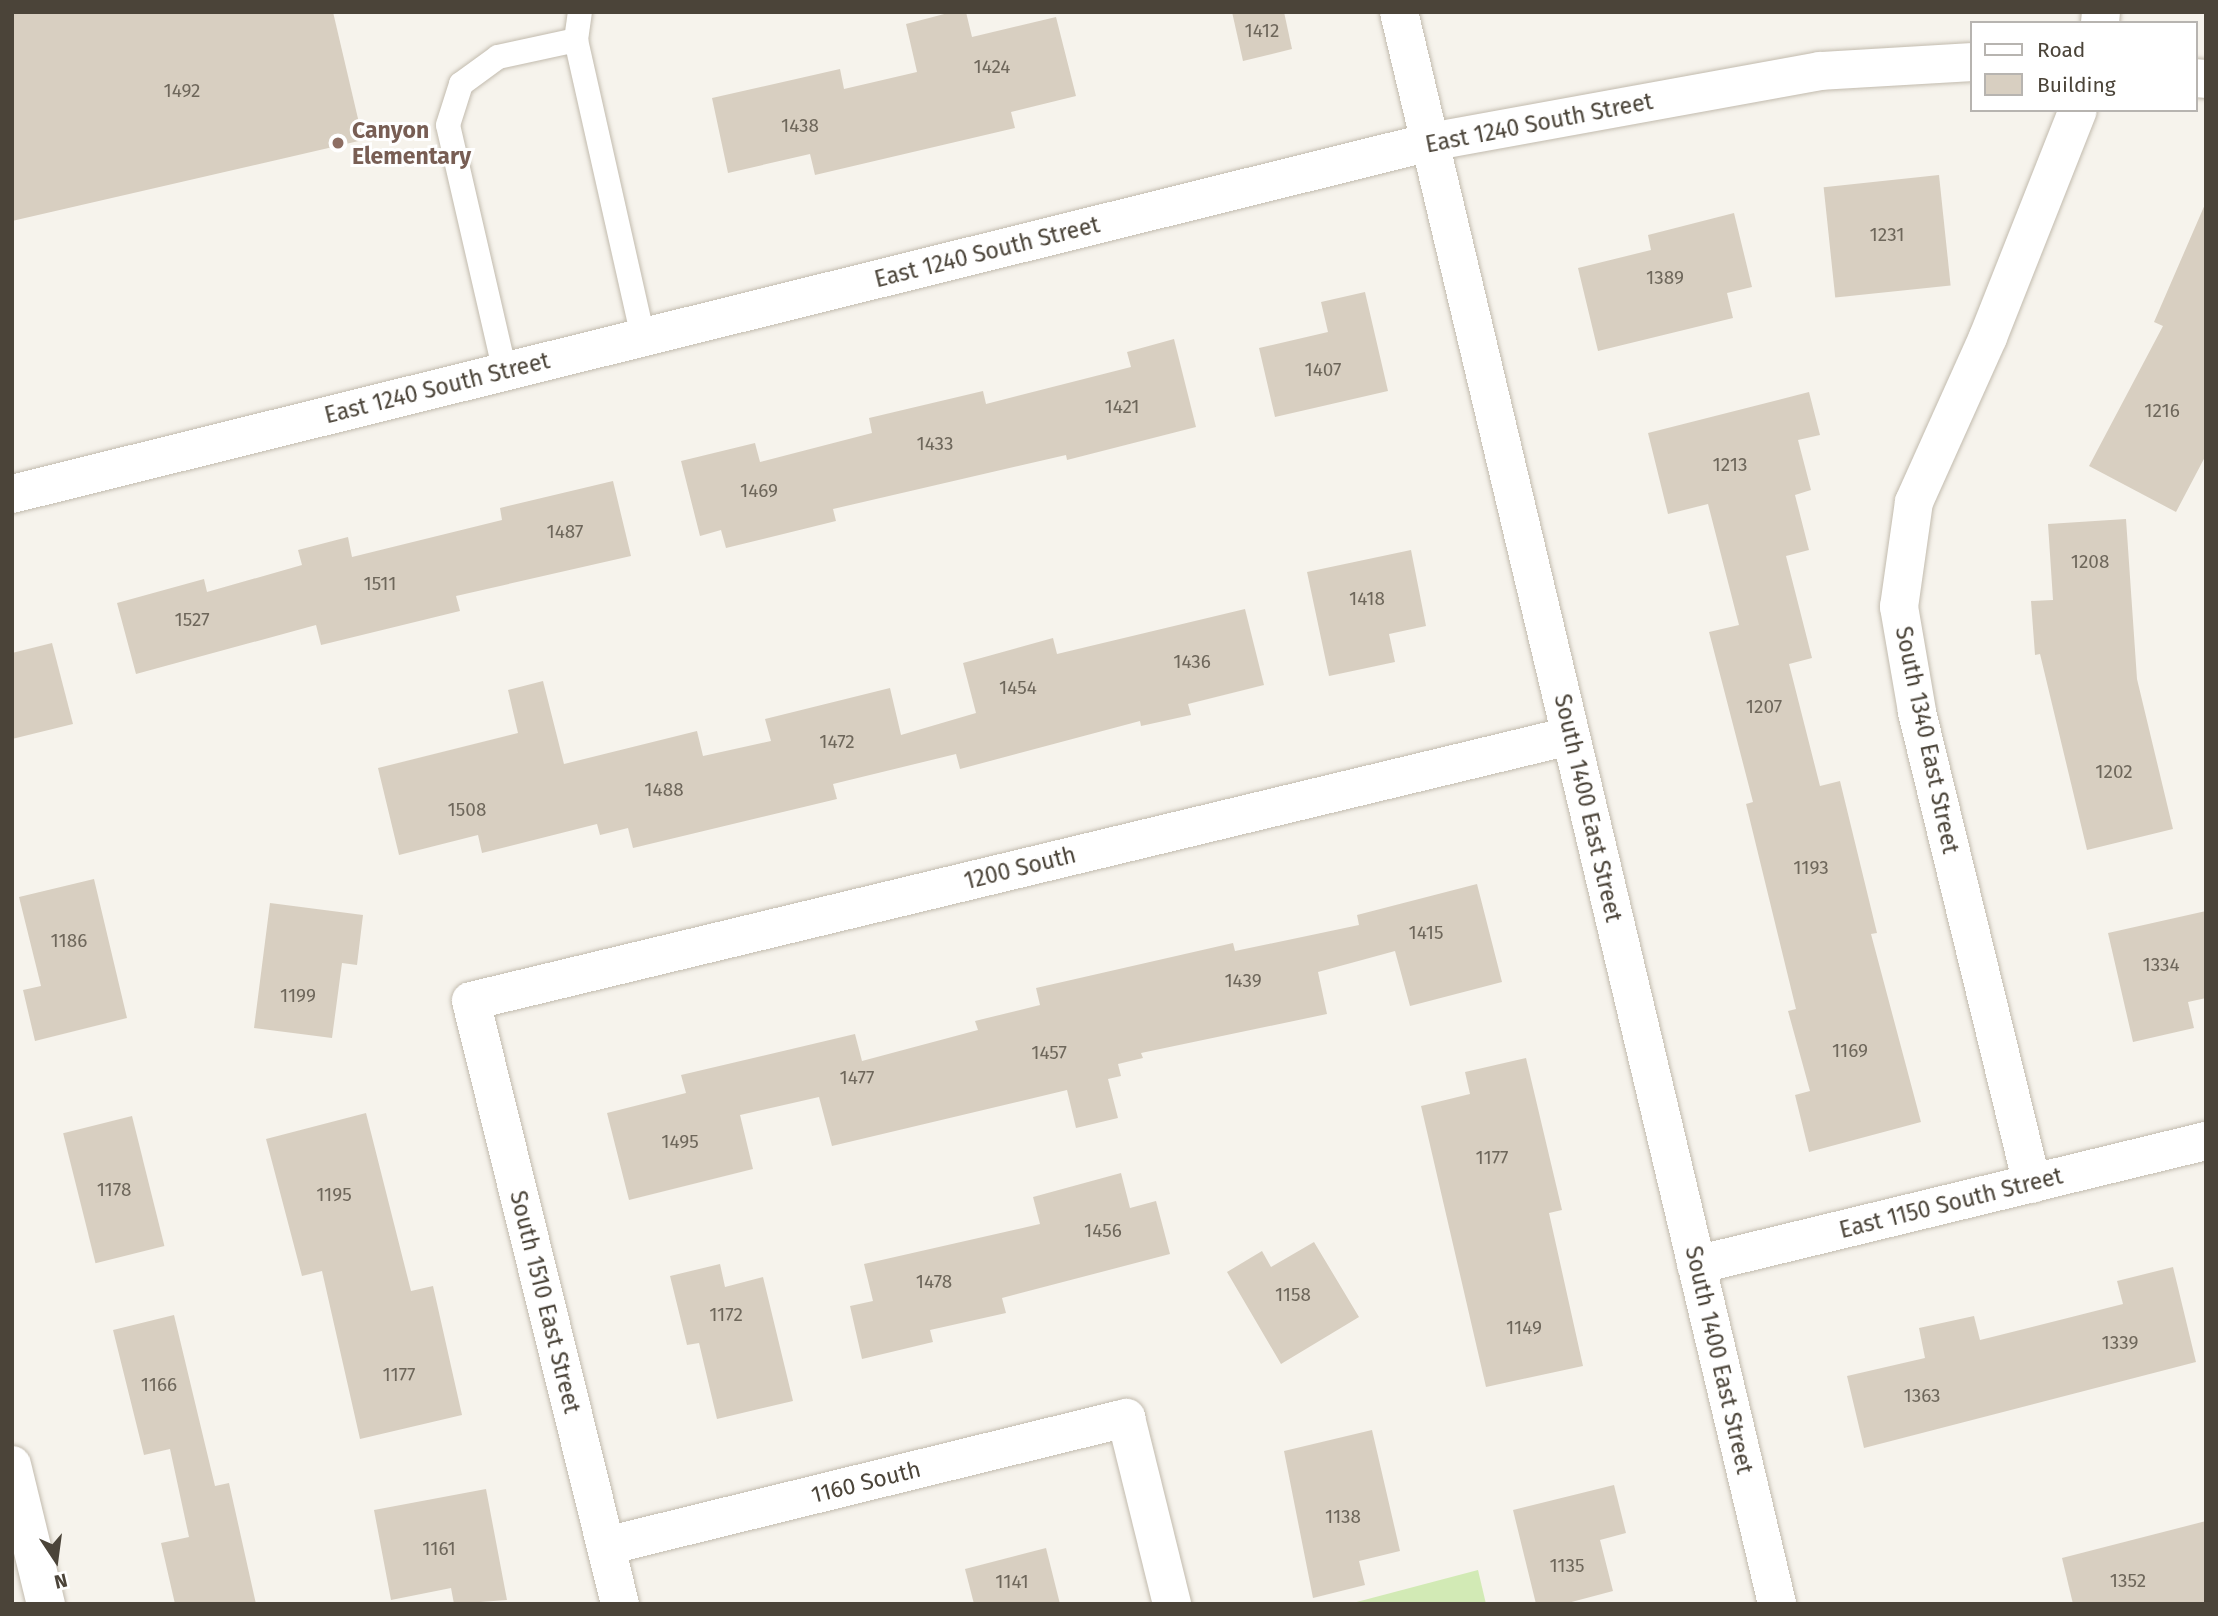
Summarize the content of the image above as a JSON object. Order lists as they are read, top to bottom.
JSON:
{
  "streets": {
    "street": [
      "East 1240 South Street",
      "South 1340 East Street",
      "South 1400 East Street",
      "1200 South",
      "East 1150 South Street",
      "South 1510 East Street",
      "1160 South"
    ]
  },
  "crossings": [
    ["East 1240 South Street", "South 1400 East Street"],
    ["South 1340 East Street", "East 1150 South Street"],
    ["South 1400 East Street", "1200 South"],
    ["South 1400 East Street", "East 1150 South Street"],
    ["1200 South", "South 1510 East Street"],
    ["South 1510 East Street", "1160 South"]
  ],
  "places": ["Canyon Elementary"],
  "house_numbers": [
    "1412",
    "1424",
    "1492",
    "1438",
    "1231",
    "1389",
    "1407",
    "1421",
    "1216",
    "1433",
    "1213",
    "1469",
    "1487",
    "1208",
    "1511",
    "1418",
    "1527",
    "1436",
    "1454",
    "1207",
    "1472",
    "1202",
    "1488",
    "1508",
    "1193",
    "1415",
    "1186",
    "1334",
    "1439",
    "1199",
    "1169",
    "1457",
    "1477",
    "1495",
    "1177",
    "1178",
    "1195",
    "1456",
    "1478",
    "1158",
    "1172",
    "1149",
    "1339",
    "1177",
    "1166",
    "1363",
    "1138",
    "1161",
    "1135",
    "1352",
    "1141"
  ],
  "legend": ["Road", "Building"],
  "north": "bottom"
}
